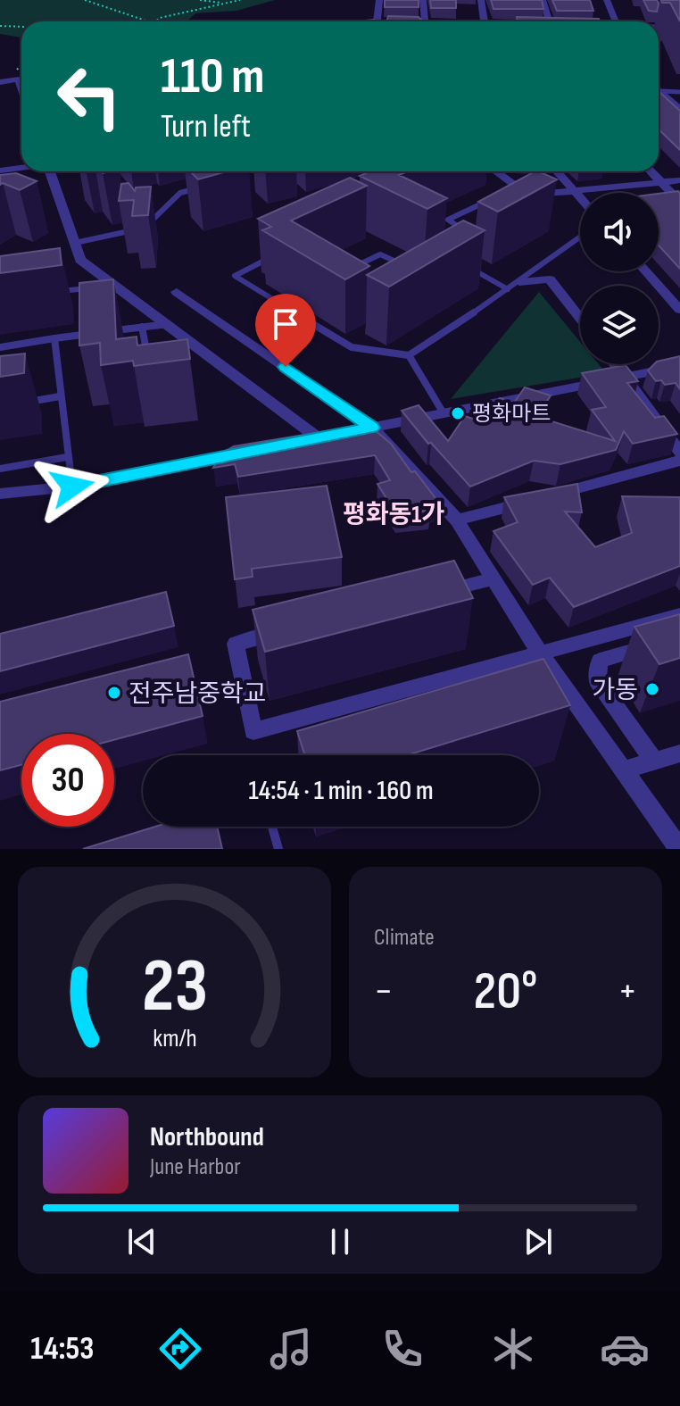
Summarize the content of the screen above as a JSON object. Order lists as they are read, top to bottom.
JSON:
{
  "districts": ["평화동1가"],
  "places": ["평화마트", "가동", "전주남중학교"],
  "page": {
    "turn": ["110 m", "Turn left"],
    "limit": "30",
    "trip": "14:54 · 1 min · 160 m",
    "tile": "Climate",
    "heat": ["−", "20°", "+"],
    "song": ["Northbound", "June Harbor"],
    "tabs": "14:53",
    "gauge": ["23", "km/h"]
  }
}
